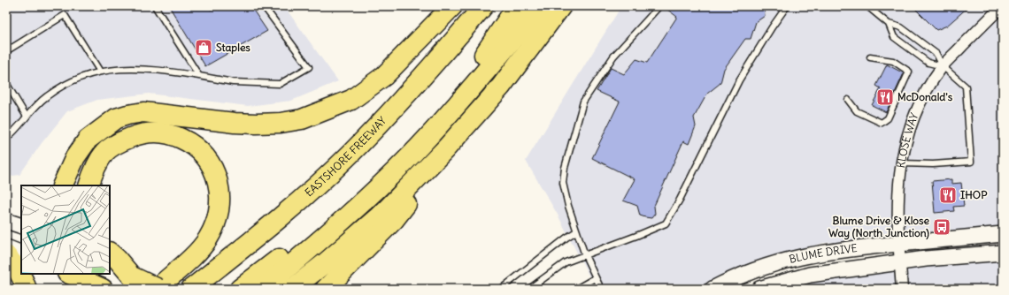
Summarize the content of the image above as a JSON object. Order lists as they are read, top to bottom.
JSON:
{
  "streets": {
    "highway": ["EASTSHORE FREEWAY"],
    "street": ["KLOSE WAY", "BLUME DRIVE"]
  },
  "crossings": [
    ["KLOSE WAY", "BLUME DRIVE"]
  ],
  "places": {
    "shop": ["Staples"],
    "restaurant": ["McDonald's", "IHOP"],
    "bus stop": ["Blume Drive & Klose Way (North Junction)"]
  }
}
